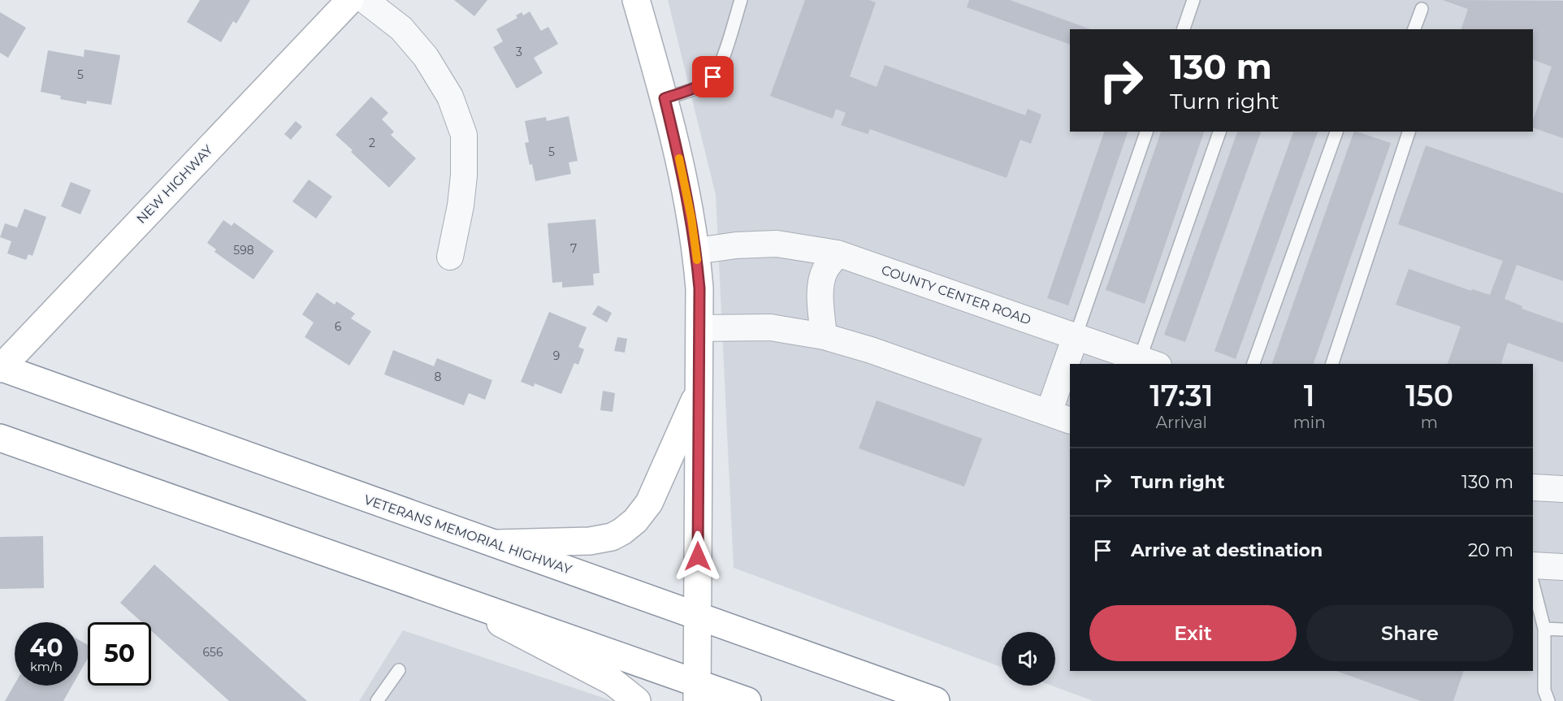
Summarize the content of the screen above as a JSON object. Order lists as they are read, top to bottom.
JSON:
{
  "streets": {
    "main road": ["NEW HIGHWAY", "VETERANS MEMORIAL HIGHWAY"],
    "street": ["COUNTY CENTER ROAD"]
  },
  "crossings": [
    ["NEW HIGHWAY", "VETERANS MEMORIAL HIGHWAY"]
  ],
  "house_numbers": [
    "3",
    "5",
    "2",
    "5",
    "7",
    "598",
    "6",
    "9",
    "8",
    "656"
  ],
  "page": {
    "turn": ["130 m", "Turn right"],
    "eta": [
      "17:31",
      "Arrival",
      "1",
      "min",
      "150",
      "m"
    ],
    "list": [
      {
        "name": "Turn right",
        "value": "130 m"
      },
      {
        "name": "Arrive at destination",
        "value": "20 m"
      }
    ],
    "buttons": ["Exit", "Share"],
    "speed": "40 km/h",
    "limit": "50"
  }
}
